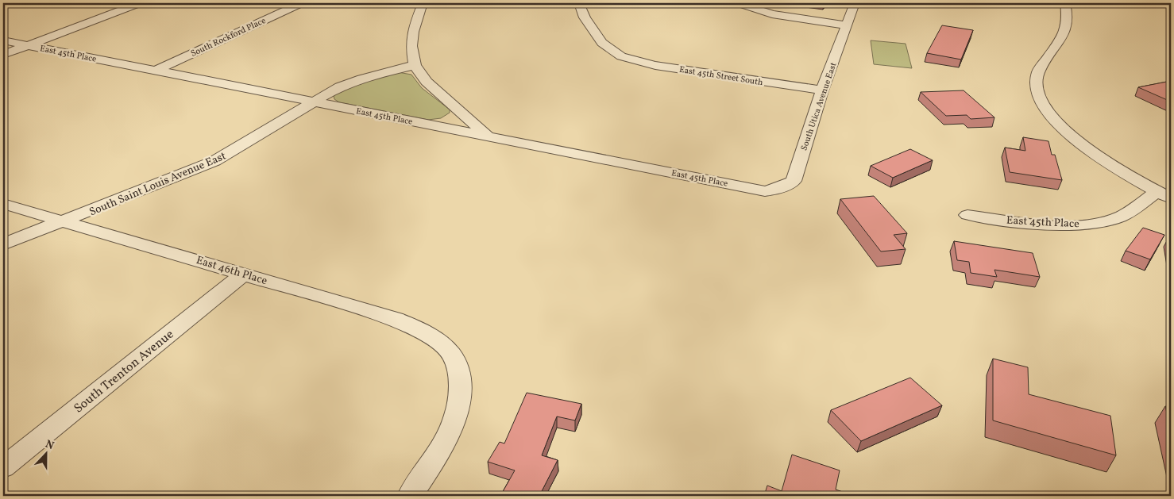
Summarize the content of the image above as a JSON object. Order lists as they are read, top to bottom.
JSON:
{
  "streets": {
    "street": [
      "South Rockford Place",
      "East 45th Place",
      "East 45th Street South",
      "South Utica Avenue East",
      "South Saint Louis Avenue East",
      "East 46th Place",
      "South Trenton Avenue"
    ]
  },
  "crossings": [
    ["South Rockford Place", "East 45th Place"],
    ["East 45th Place", "South Utica Avenue East"],
    ["East 45th Place", "South Saint Louis Avenue East"],
    ["East 45th Street South", "South Utica Avenue East"],
    ["South Saint Louis Avenue East", "East 46th Place"],
    ["East 46th Place", "South Trenton Avenue"]
  ],
  "north": "top"
}
